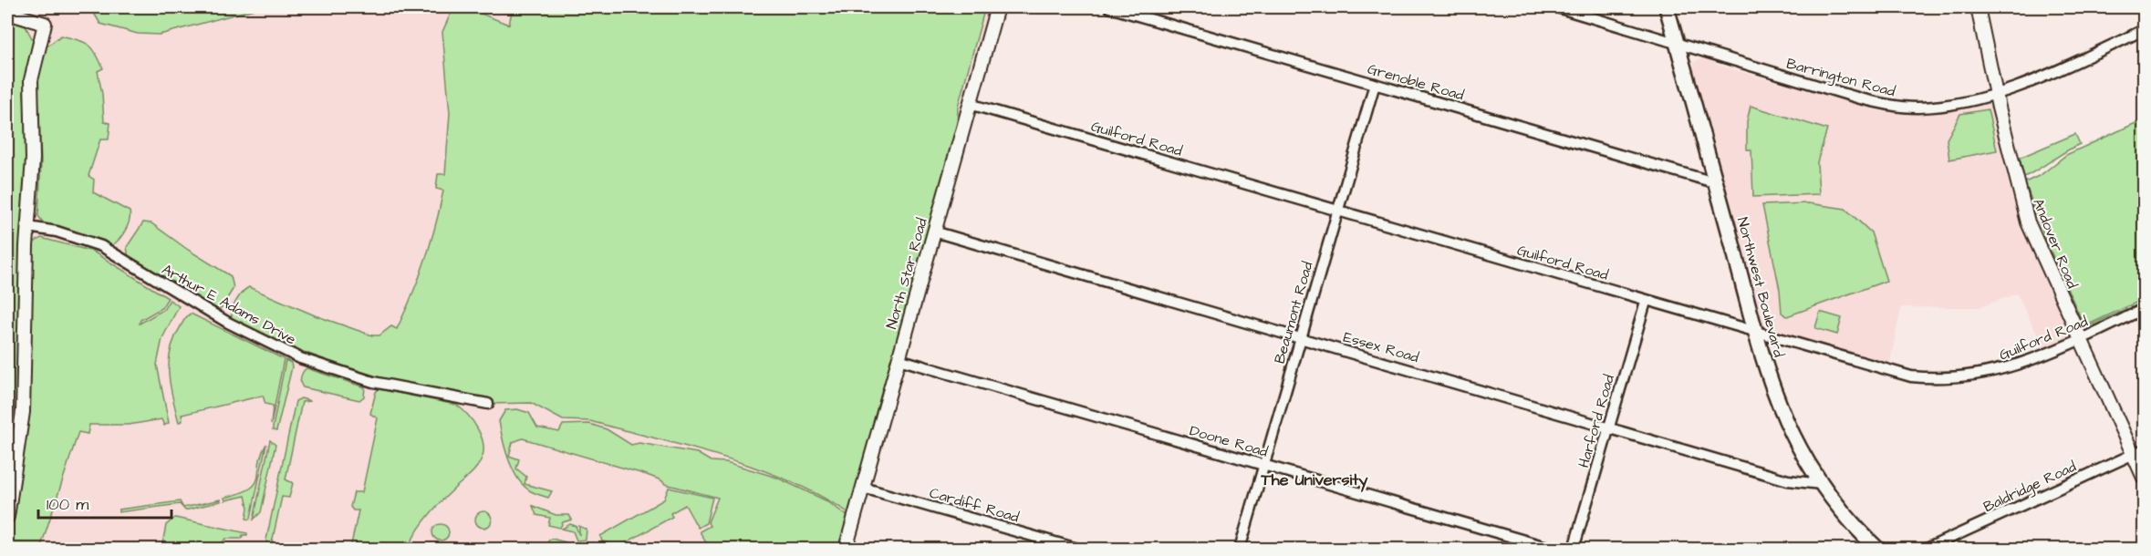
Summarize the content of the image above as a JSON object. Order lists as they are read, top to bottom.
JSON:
{
  "streets": {
    "main road": ["Northwest Boulevard"],
    "street": [
      "Barrington Road",
      "Grenoble Road",
      "Guilford Road",
      "Andover Road",
      "North Star Road",
      "Arthur E Adams Drive",
      "Beaumont Road",
      "Essex Road",
      "Harford Road",
      "Doone Road",
      "Baldridge Road",
      "Cardiff Road"
    ]
  },
  "crossings": [
    ["Barrington Road", "Andover Road"],
    ["Barrington Road", "Northwest Boulevard"],
    ["Grenoble Road", "Northwest Boulevard"],
    ["Grenoble Road", "Beaumont Road"],
    ["Guilford Road", "Andover Road"],
    ["Guilford Road", "North Star Road"],
    ["Guilford Road", "Northwest Boulevard"],
    ["Guilford Road", "Beaumont Road"],
    ["Guilford Road", "Harford Road"],
    ["Andover Road", "Baldridge Road"],
    ["North Star Road", "Essex Road"],
    ["North Star Road", "Doone Road"],
    ["North Star Road", "Cardiff Road"],
    ["Northwest Boulevard", "Essex Road"],
    ["Beaumont Road", "Essex Road"],
    ["Beaumont Road", "Doone Road"],
    ["Essex Road", "Harford Road"]
  ],
  "districts": ["The University"],
  "scale_bar": "100 m"
}
